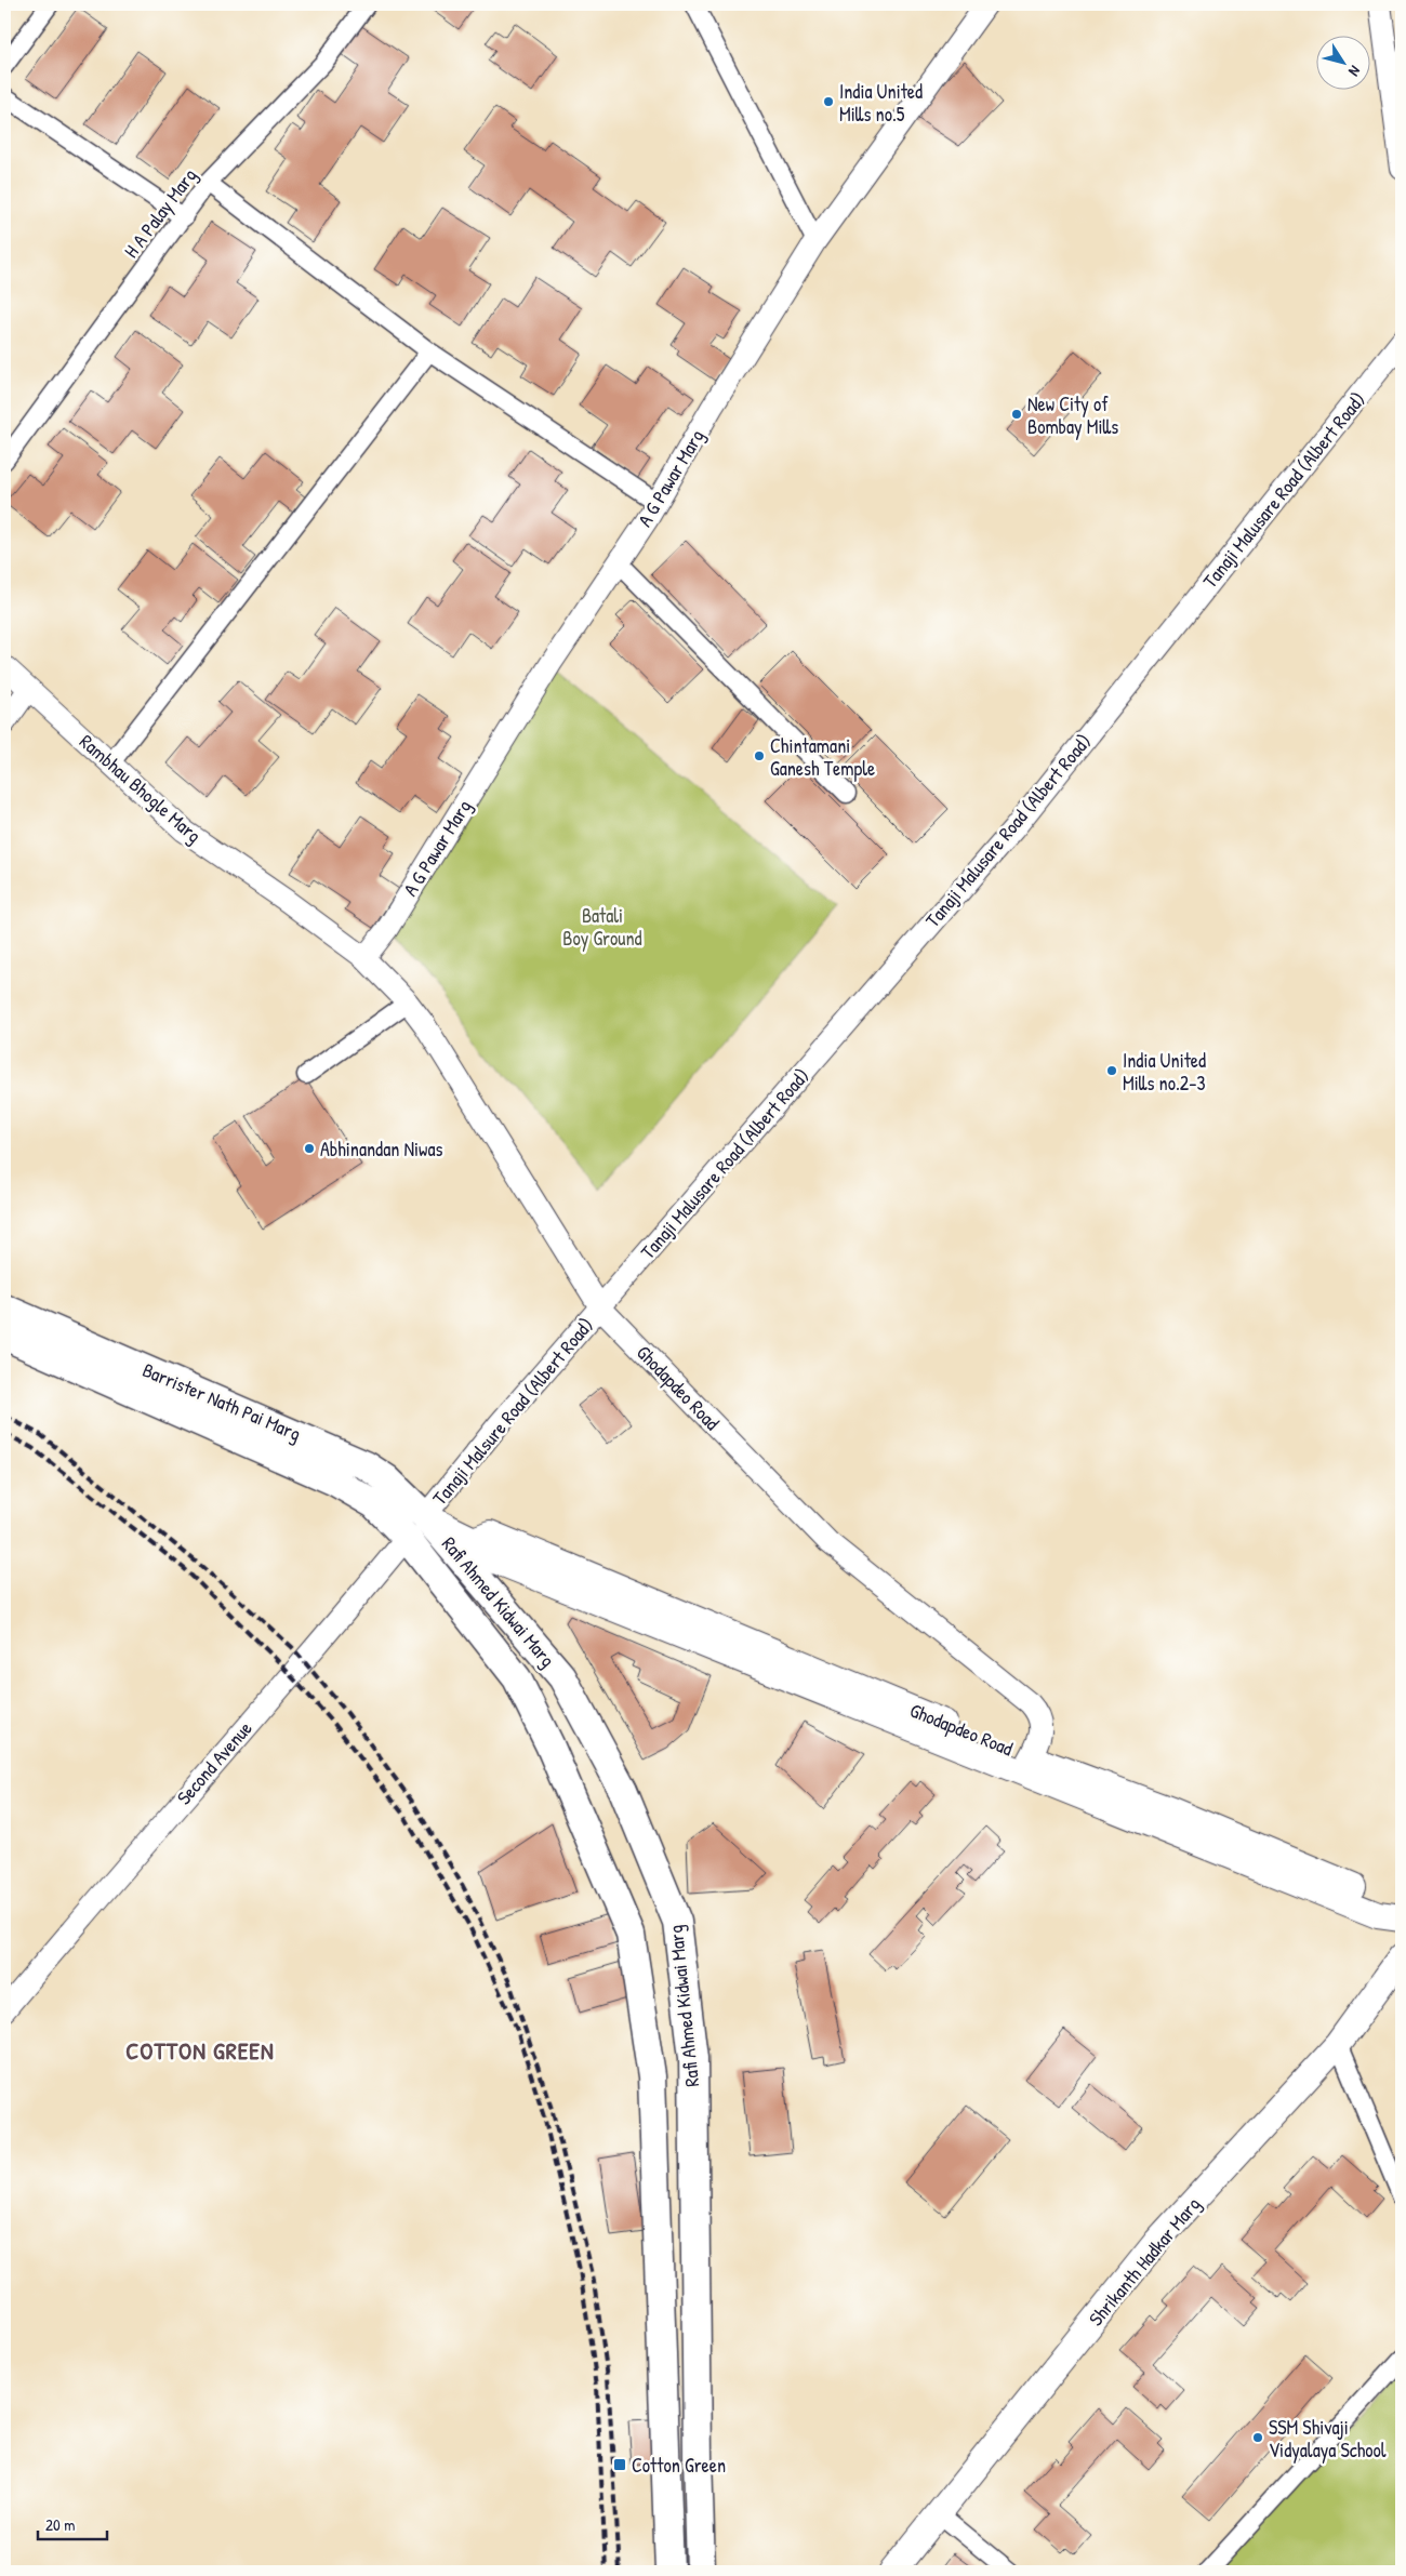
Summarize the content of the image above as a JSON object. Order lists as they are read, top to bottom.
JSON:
{
  "streets": {
    "main road": [
      "Ghodapdeo Road",
      "Barrister Nath Pai Marg",
      "Rafi Ahmed Kidwai Marg",
      "Shrikanth Hadkar Marg"
    ],
    "street": [
      "H A Palay Marg",
      "A G Pawar Marg",
      "Tanaji Malusare Road (Albert Road)",
      "Rambhau Bhogle Marg",
      "Tanaji Malsure Road (Albert Road)",
      "Second Avenue"
    ]
  },
  "crossings": [
    ["A G Pawar Marg", "Rambhau Bhogle Marg"],
    ["A G Pawar Marg", "Ghodapdeo Road"],
    ["Tanaji Malusare Road (Albert Road)", "Ghodapdeo Road"],
    ["Tanaji Malusare Road (Albert Road)", "Tanaji Malsure Road (Albert Road)"],
    ["Rambhau Bhogle Marg", "Ghodapdeo Road"],
    ["Ghodapdeo Road", "Barrister Nath Pai Marg"],
    ["Ghodapdeo Road", "Tanaji Malsure Road (Albert Road)"],
    ["Ghodapdeo Road", "Rafi Ahmed Kidwai Marg"],
    ["Ghodapdeo Road", "Second Avenue"],
    ["Barrister Nath Pai Marg", "Tanaji Malsure Road (Albert Road)"],
    ["Barrister Nath Pai Marg", "Rafi Ahmed Kidwai Marg"],
    ["Barrister Nath Pai Marg", "Second Avenue"],
    ["Tanaji Malsure Road (Albert Road)", "Rafi Ahmed Kidwai Marg"],
    ["Tanaji Malsure Road (Albert Road)", "Second Avenue"],
    ["Rafi Ahmed Kidwai Marg", "Second Avenue"]
  ],
  "districts": ["COTTON GREEN"],
  "parks": ["Batali Boy Ground"],
  "places": {
    "other": [
      "India United Mills no.5",
      "New City of Bombay Mills",
      "Chintamani Ganesh Temple",
      "India United Mills no.2-3",
      "Abhinandan Niwas",
      "SSM Shivaji Vidyalaya School"
    ],
    "transit": ["Cotton Green"]
  },
  "scale_bar": "20 m",
  "north": "bottom right"
}
